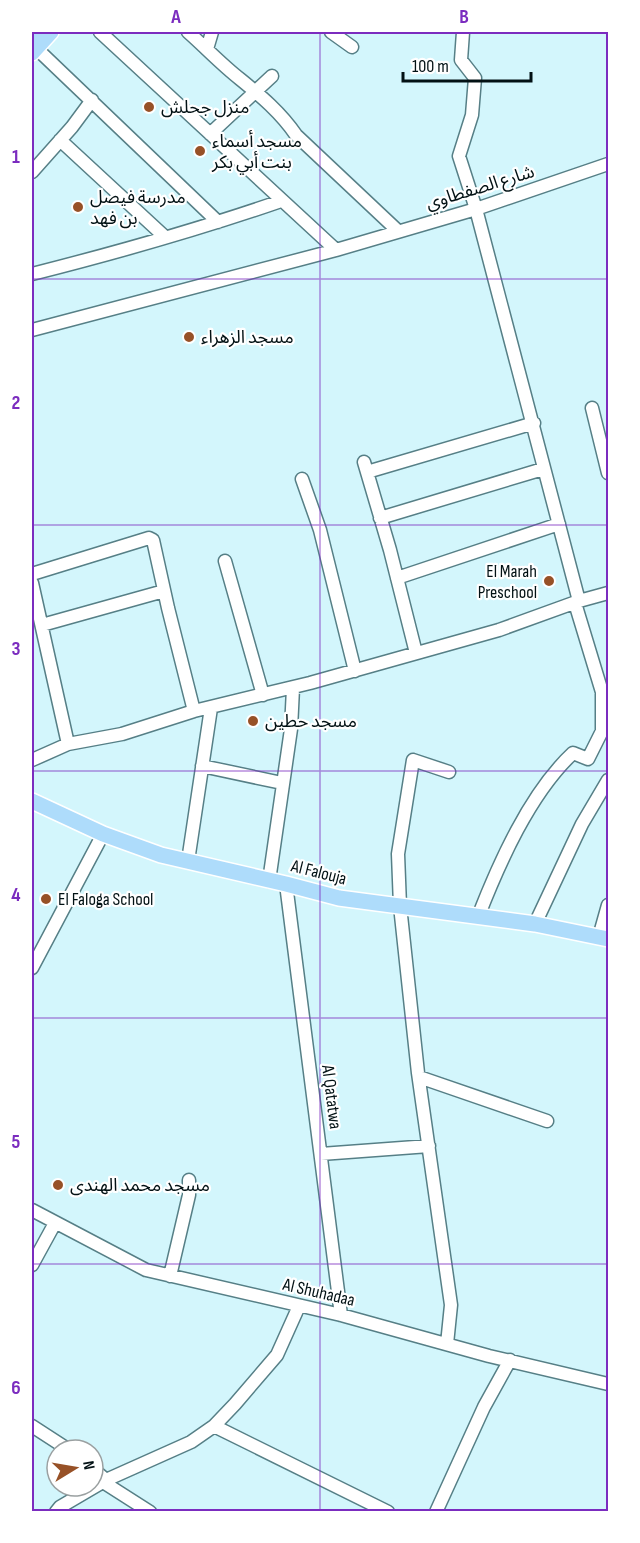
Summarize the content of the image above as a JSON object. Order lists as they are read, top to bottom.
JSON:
{
  "streets": {
    "main road": ["Al Falouja"],
    "street": ["شارع الصفطاوي", "Al Qatatwa", "Al Shuhadaa"]
  },
  "crossings": [
    ["Al Falouja", "Al Qatatwa"],
    ["Al Qatatwa", "Al Shuhadaa"]
  ],
  "places": [
    "منزل جحلش",
    "مسجد أسماء بنت أبي بكر",
    "مدرسة فيصل بن فهد",
    "مسجد الزهراء",
    "El Marah Preschool",
    "مسجد حطين",
    "El Faloga School",
    "مسجد محمد الهندى"
  ],
  "scale_bar": "100 m",
  "north": "right",
  "grid": {
    "columns": ["A", "B"],
    "rows": [
      "1",
      "2",
      "3",
      "4",
      "5",
      "6"
    ]
  }
}
